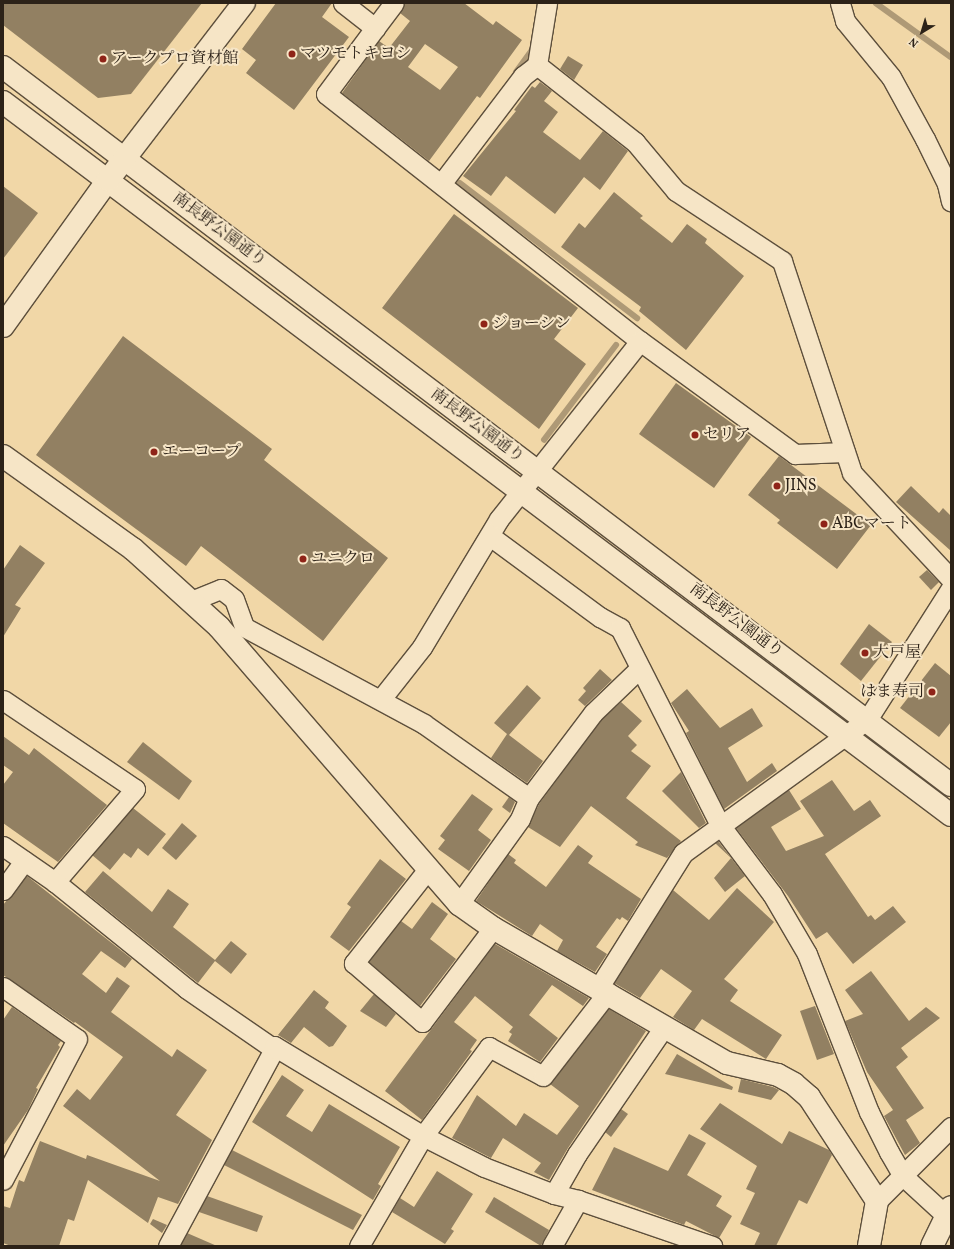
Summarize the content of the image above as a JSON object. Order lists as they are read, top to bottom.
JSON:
{
  "streets": {
    "street": ["南長野公園通り"]
  },
  "places": [
    "マツモトキヨシ",
    "アークプロ資材館",
    "ジョーシン",
    "セリア",
    "エーコープ",
    "JINS",
    "ABCマート",
    "ユニクロ",
    "大戸屋",
    "はま寿司"
  ],
  "north": "bottom left"
}
